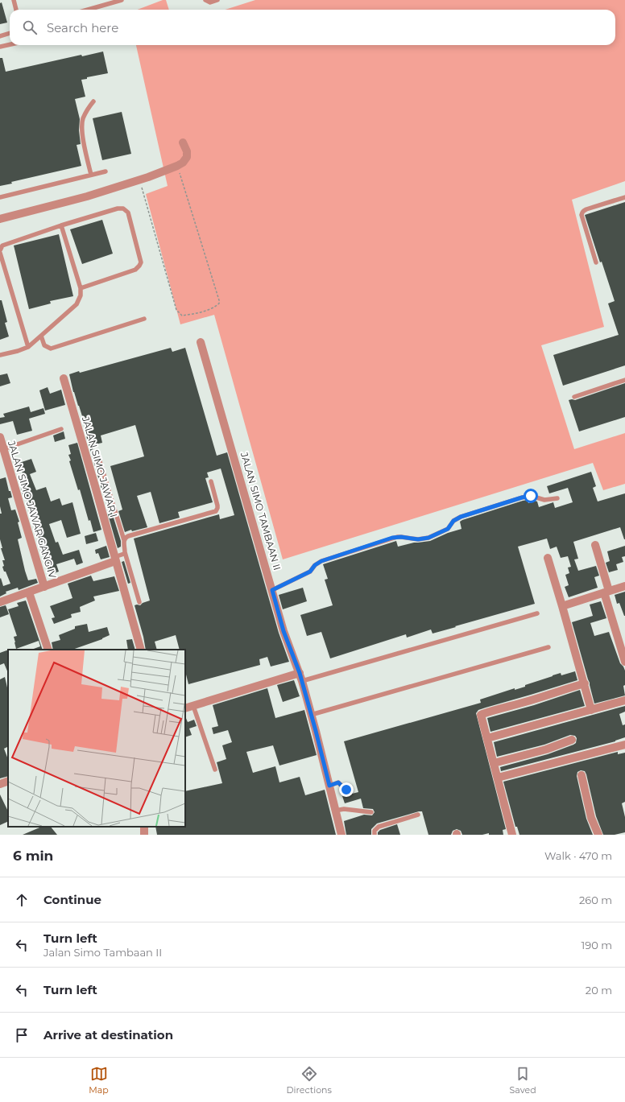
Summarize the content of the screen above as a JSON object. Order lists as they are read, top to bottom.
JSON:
{
  "streets": {
    "street": ["JALAN SIMO JAWAR I", "JALAN SIMO JAWAR GANG IV", "JALAN SIMO TAMBAAN II"]
  },
  "page": {
    "search": "Search here",
    "heading": ["6 min", "Walk · 470 m"],
    "list": [
      ["Continue", "260 m"],
      ["Turn left", "Jalan Simo Tambaan II", "190 m"],
      ["Turn left", "20 m"],
      "Arrive at destination"
    ],
    "nav": ["Map", "Directions", "Saved"]
  }
}
